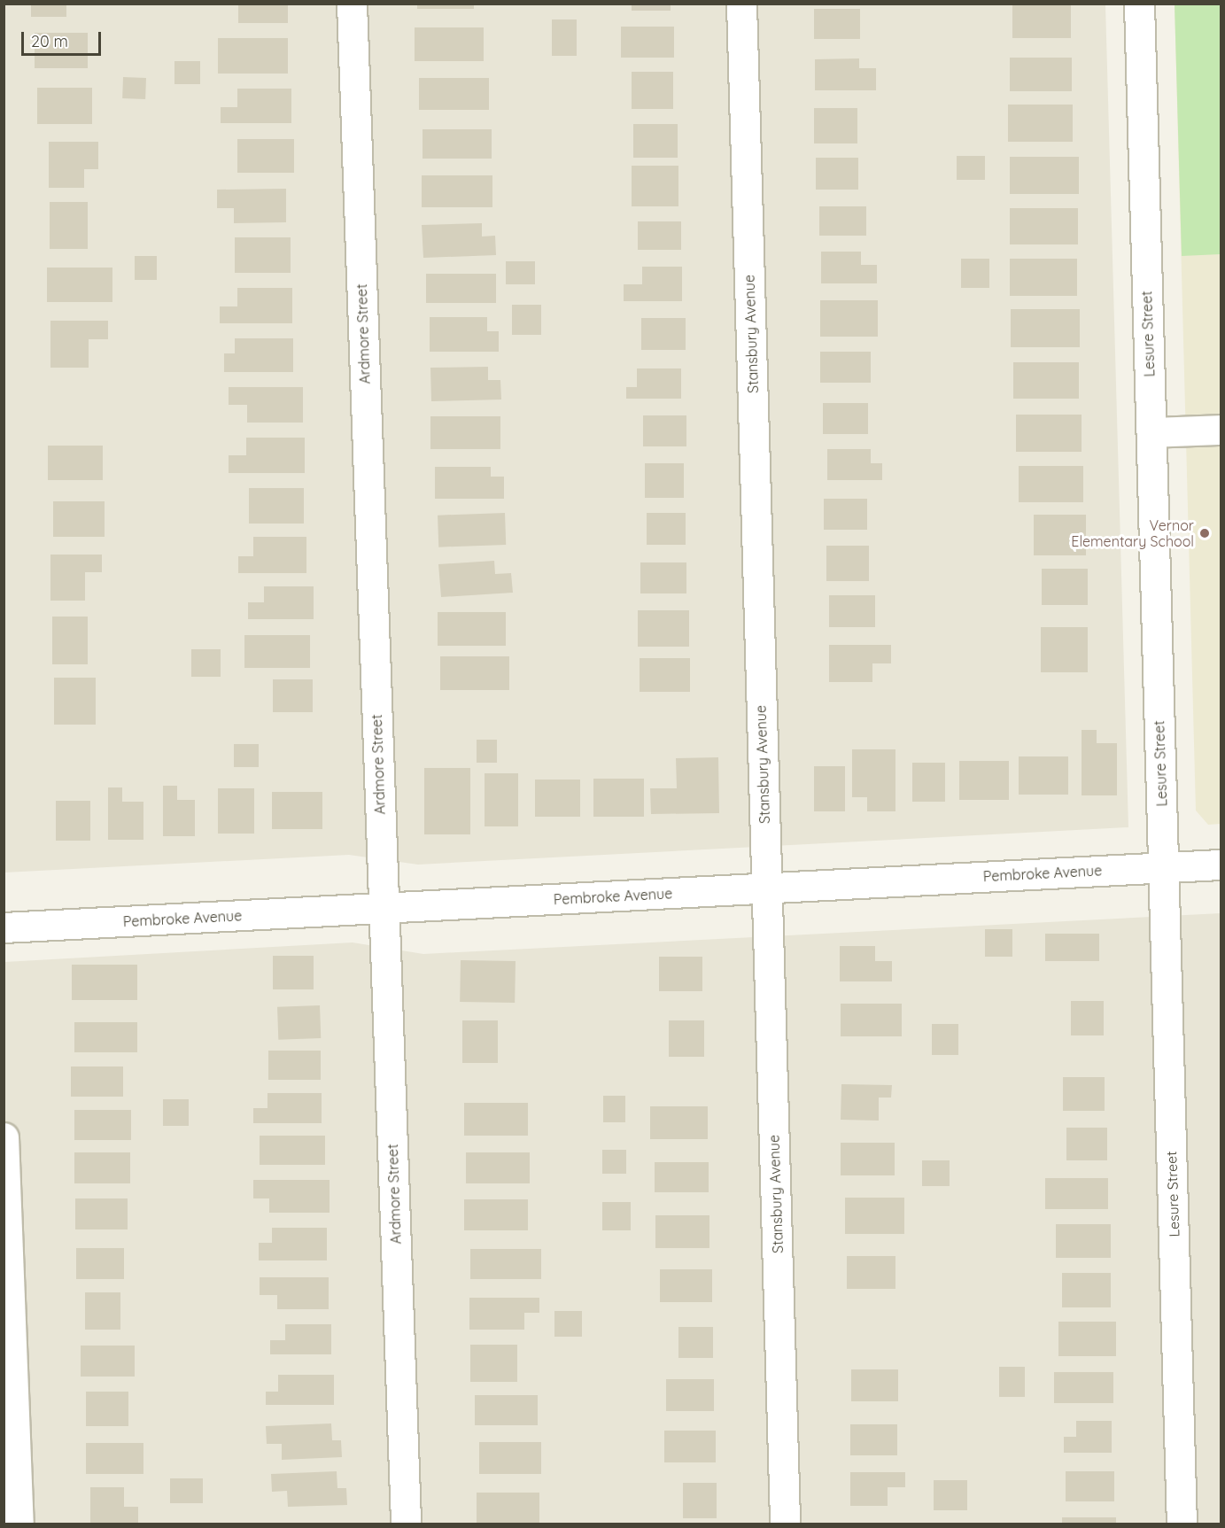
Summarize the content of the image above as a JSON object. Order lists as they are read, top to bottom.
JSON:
{
  "streets": {
    "street": [
      "Ardmore Street",
      "Stansbury Avenue",
      "Lesure Street",
      "Pembroke Avenue"
    ]
  },
  "crossings": [
    ["Ardmore Street", "Pembroke Avenue"],
    ["Stansbury Avenue", "Pembroke Avenue"],
    ["Lesure Street", "Pembroke Avenue"]
  ],
  "places": ["Vernor Elementary School"],
  "scale_bar": "20 m"
}
